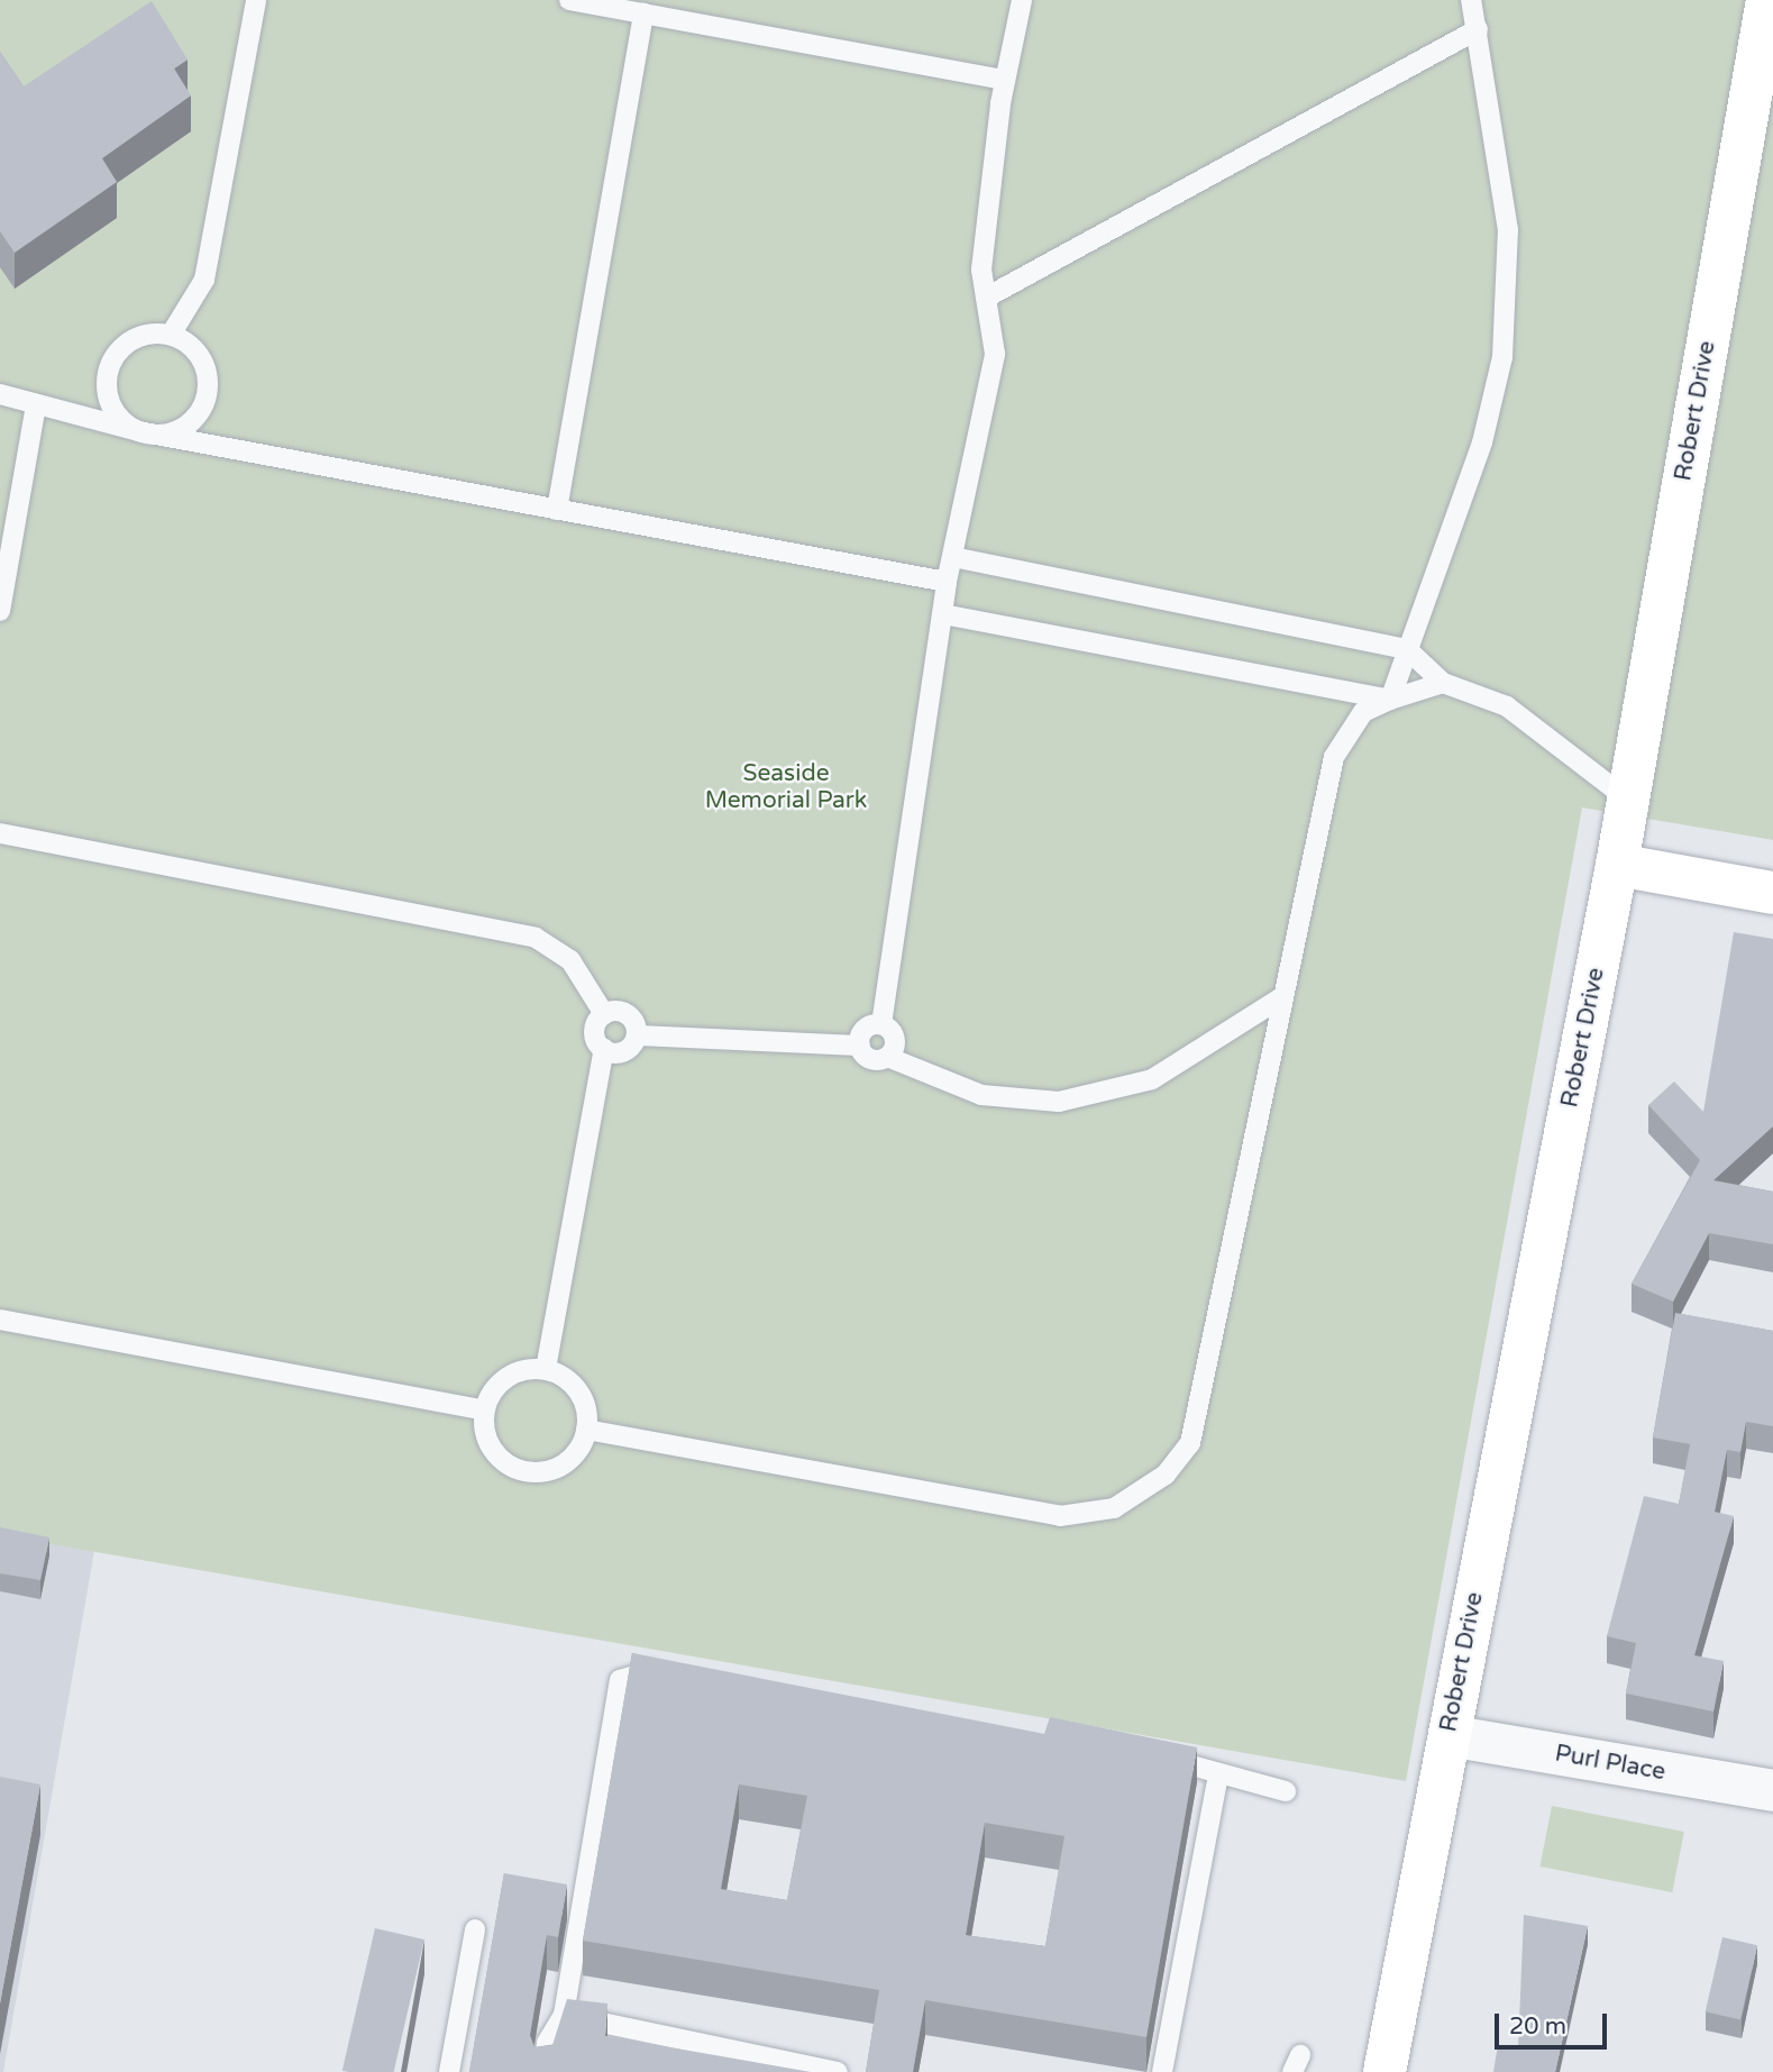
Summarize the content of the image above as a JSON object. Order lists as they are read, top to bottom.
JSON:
{
  "streets": {
    "street": ["Robert Drive", "Purl Place"]
  },
  "crossings": [
    ["Robert Drive", "Purl Place"]
  ],
  "parks": ["Seaside Memorial Park"],
  "scale_bar": "20 m"
}
